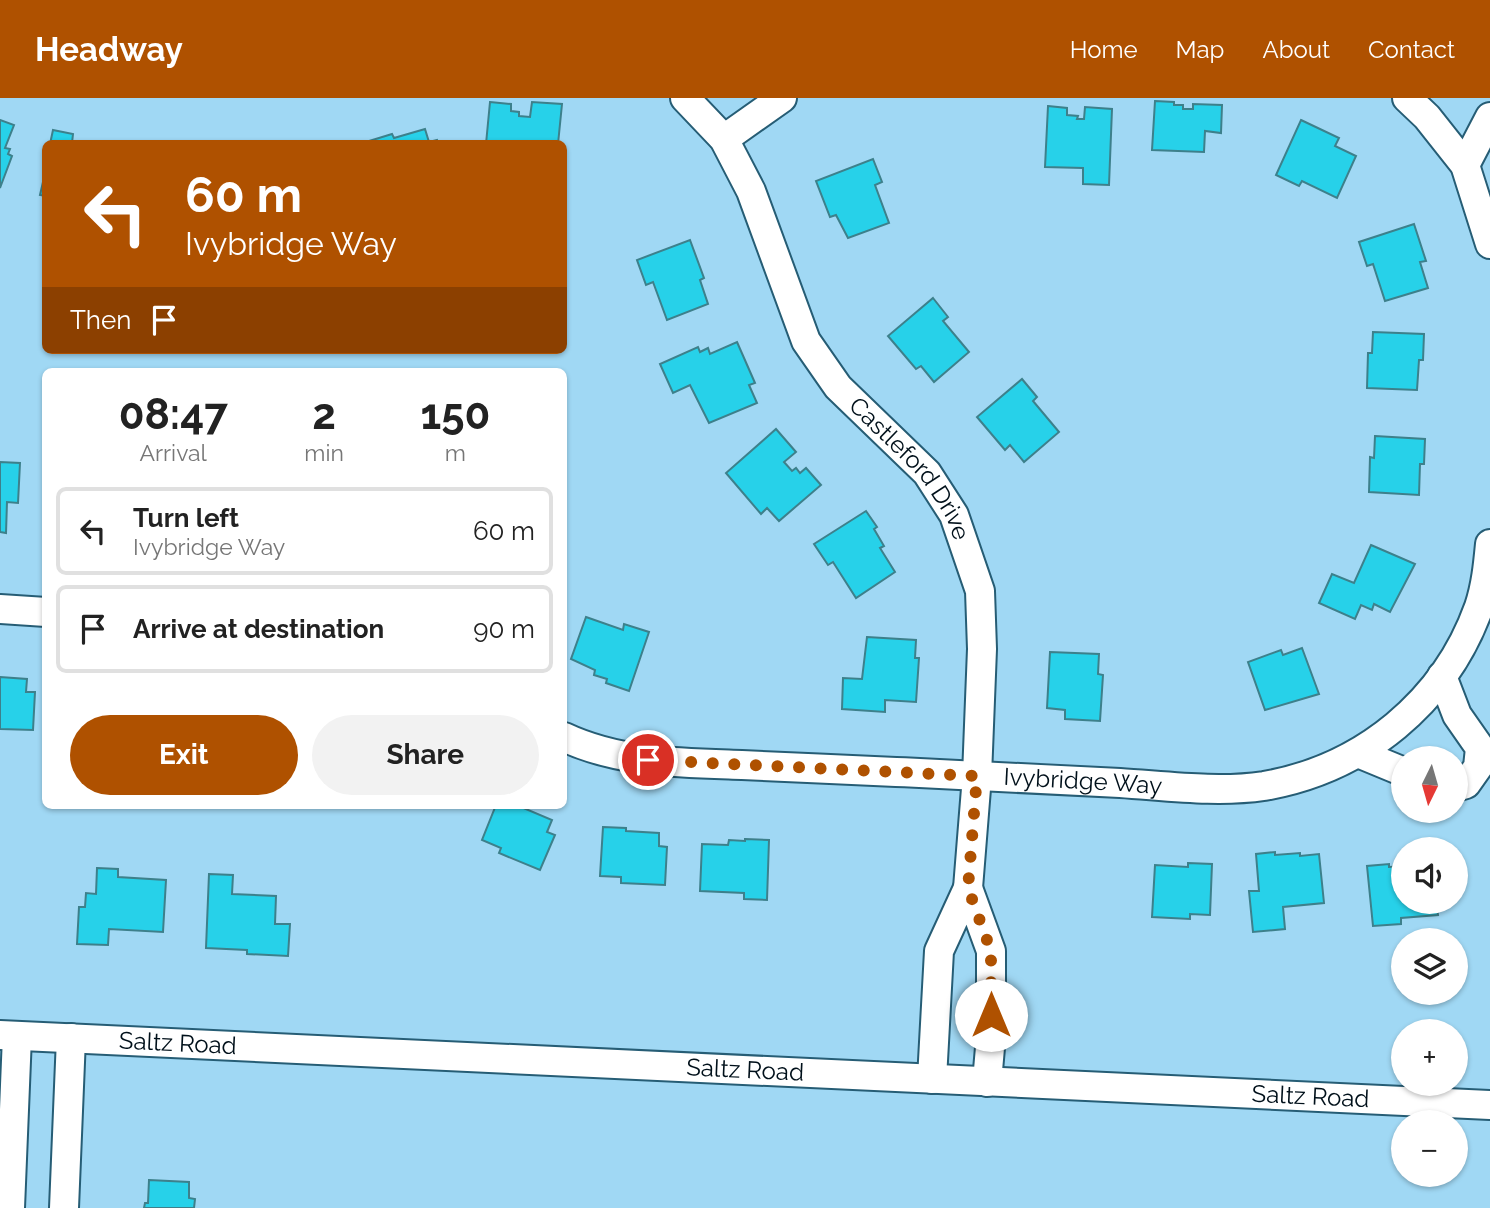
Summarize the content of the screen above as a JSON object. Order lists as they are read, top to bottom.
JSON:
{
  "streets": {
    "street": ["Castleford Drive", "Ivybridge Way", "Saltz Road"]
  },
  "crossings": [
    ["Castleford Drive", "Ivybridge Way"],
    ["Castleford Drive", "Saltz Road"]
  ],
  "north": "bottom",
  "page": {
    "header": "Headway",
    "nav": [
      "Home",
      "Map",
      "About",
      "Contact"
    ],
    "turn": ["60 m", "Ivybridge Way"],
    "then": "Then",
    "eta": [
      "08:47",
      "Arrival",
      "2",
      "min",
      "150",
      "m"
    ],
    "list": [
      {
        "name": "Turn left",
        "note": "Ivybridge Way",
        "value": "60 m"
      },
      {
        "name": "Arrive at destination",
        "value": "90 m"
      }
    ],
    "buttons": ["Exit", "Share"],
    "map_buttons": ["+", "−"]
  }
}
